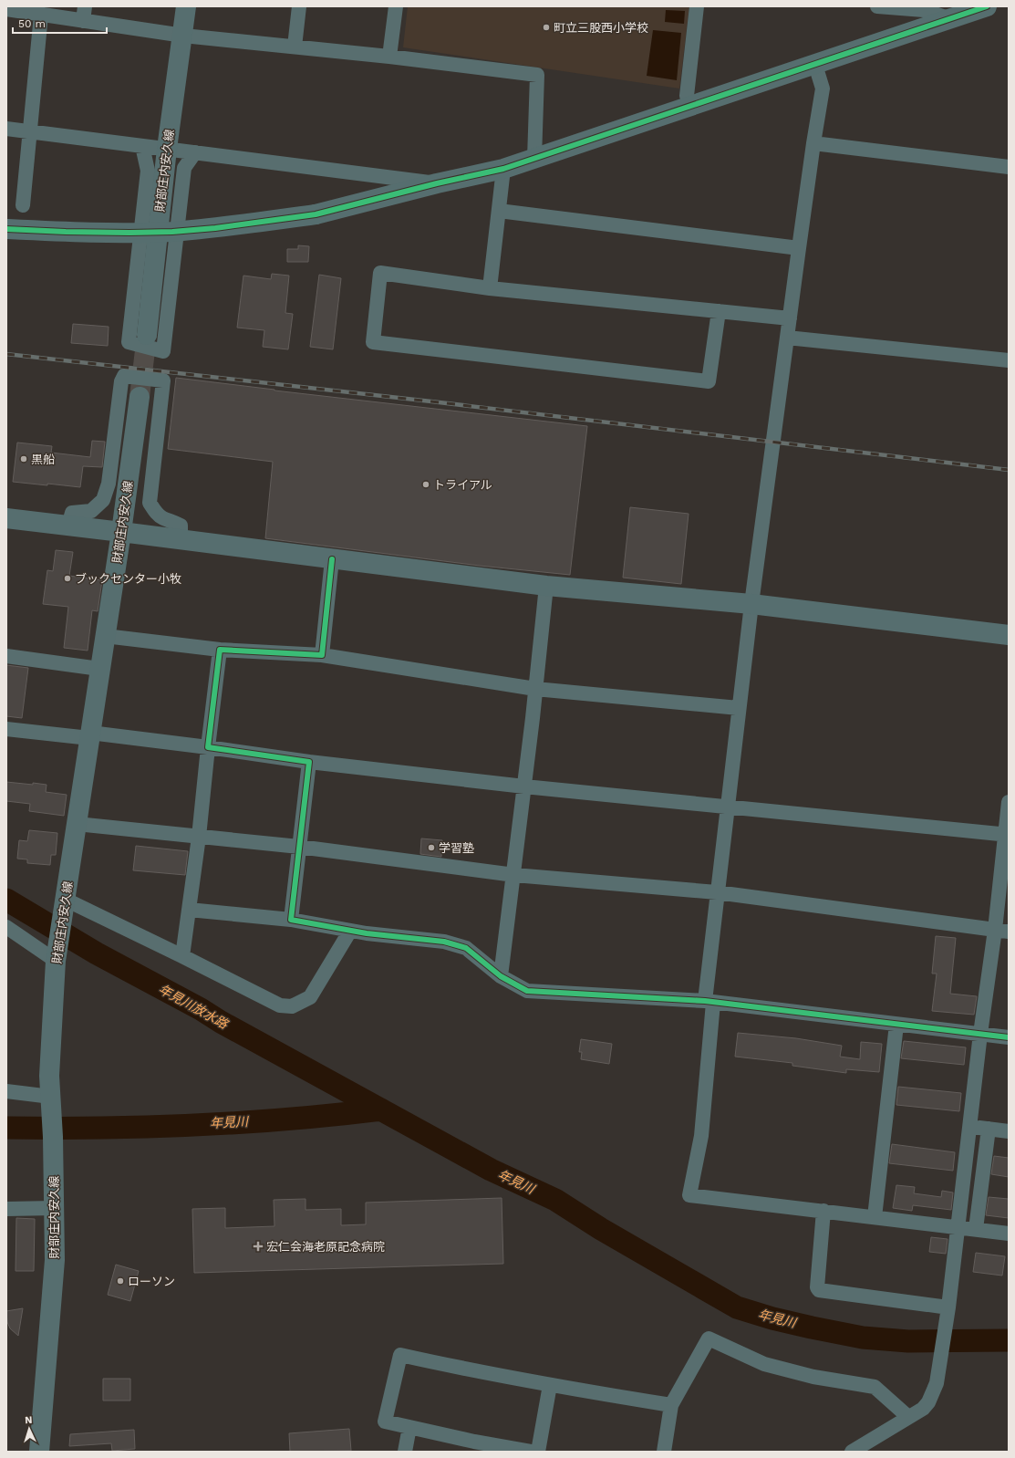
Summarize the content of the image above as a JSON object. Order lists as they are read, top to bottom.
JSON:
{
  "streets": {
    "street": ["財部庄内安久線"]
  },
  "water": ["年見川放水路", "年見川"],
  "places": {
    "other": [
      "町立三股西小学校",
      "黒船",
      "トライアル",
      "ブックセンター小牧",
      "学習塾",
      "ローソン"
    ],
    "health": ["宏仁会海老原記念病院"]
  },
  "scale_bar": "50 m",
  "north": "top"
}
